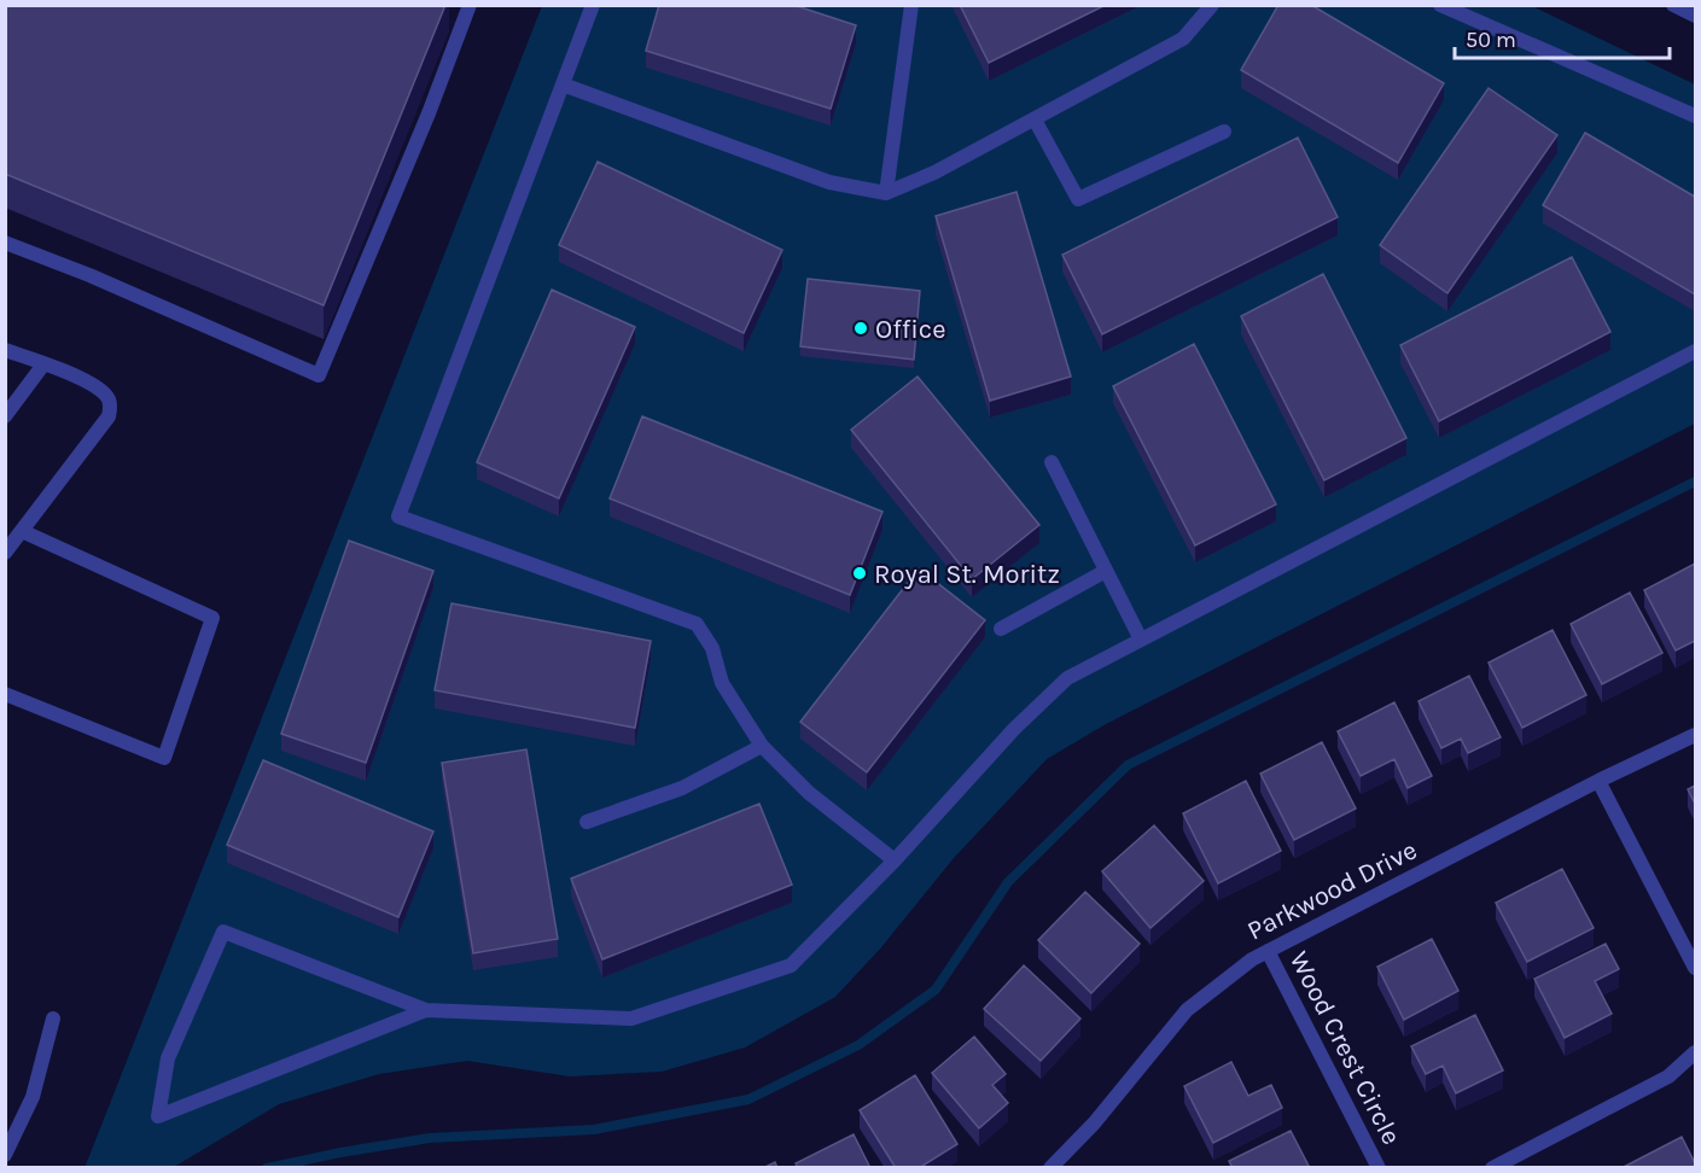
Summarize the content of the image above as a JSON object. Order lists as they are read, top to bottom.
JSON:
{
  "streets": {
    "street": ["Parkwood Drive", "Wood Crest Circle"]
  },
  "crossings": [
    ["Parkwood Drive", "Wood Crest Circle"]
  ],
  "places": ["Office", "Royal St. Moritz"],
  "scale_bar": "50 m"
}
